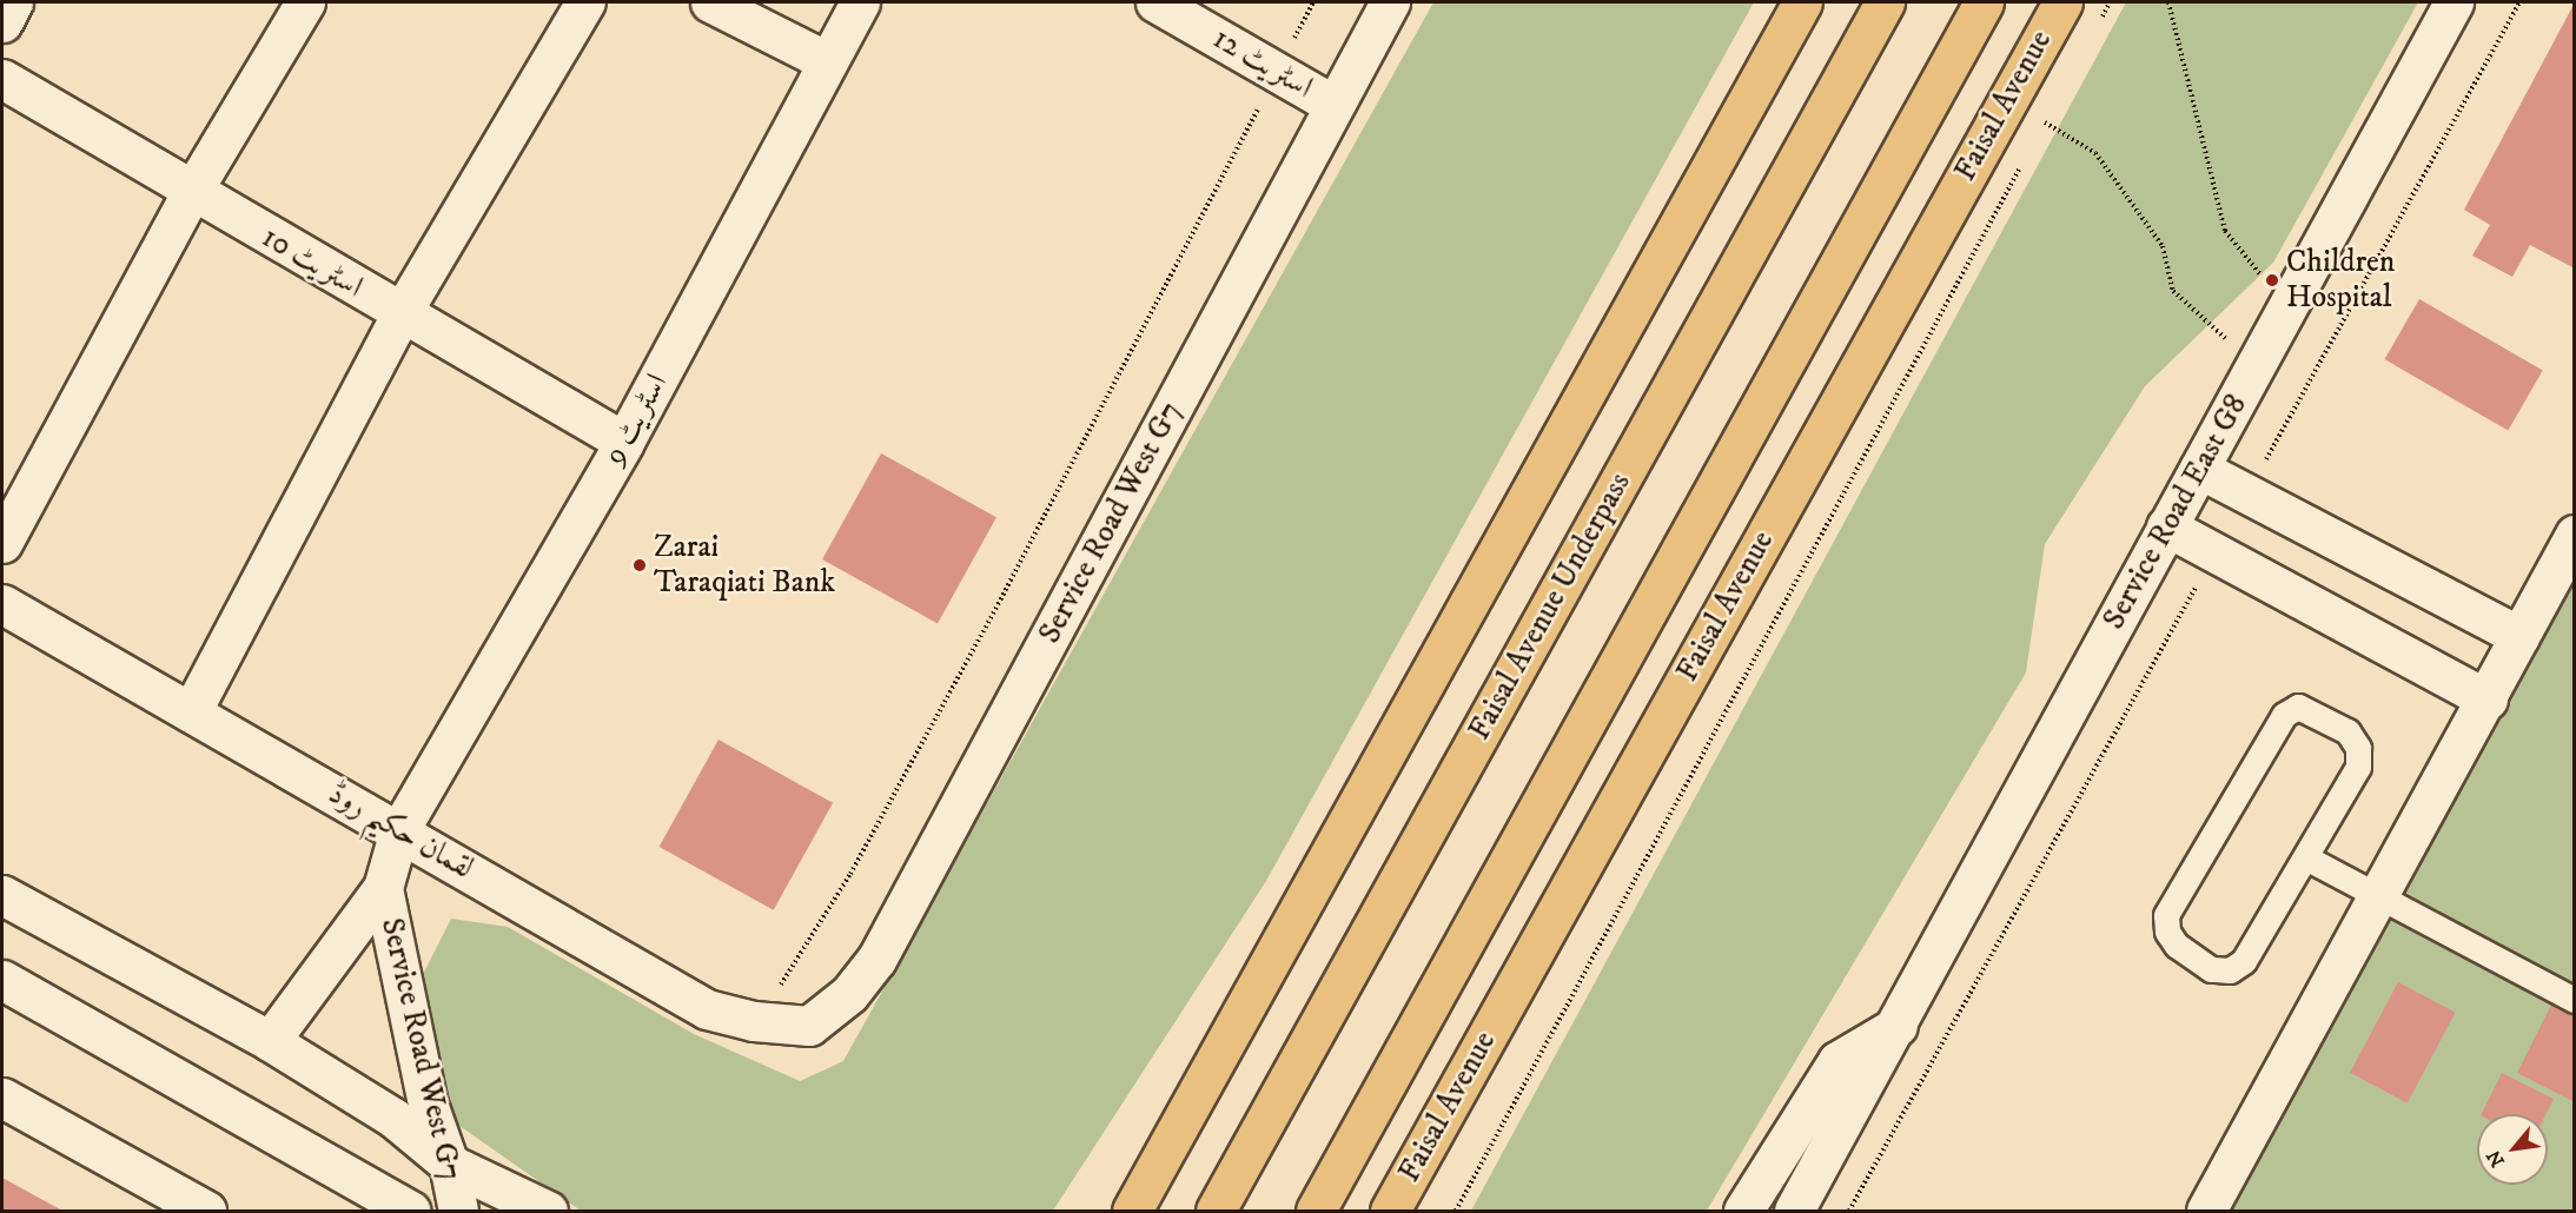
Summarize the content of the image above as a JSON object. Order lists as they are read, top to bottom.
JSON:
{
  "streets": {
    "main road": ["Faisal Avenue", "Faisal Avenue Underpass"],
    "street": [
      "اسٹریٹ 12",
      "اسٹریٹ 10",
      "اسٹریٹ 9",
      "Service Road East G8",
      "Service Road West G7",
      "لقمان حکیم روڈ"
    ]
  },
  "crossings": [
    ["اسٹریٹ 12", "Service Road West G7"],
    ["اسٹریٹ 10", "اسٹریٹ 9"],
    ["اسٹریٹ 9", "Service Road West G7"],
    ["اسٹریٹ 9", "لقمان حکیم روڈ"],
    ["Service Road West G7", "لقمان حکیم روڈ"]
  ],
  "places": ["Children Hospital", "Zarai Taraqiati Bank"],
  "north": "bottom left"
}
